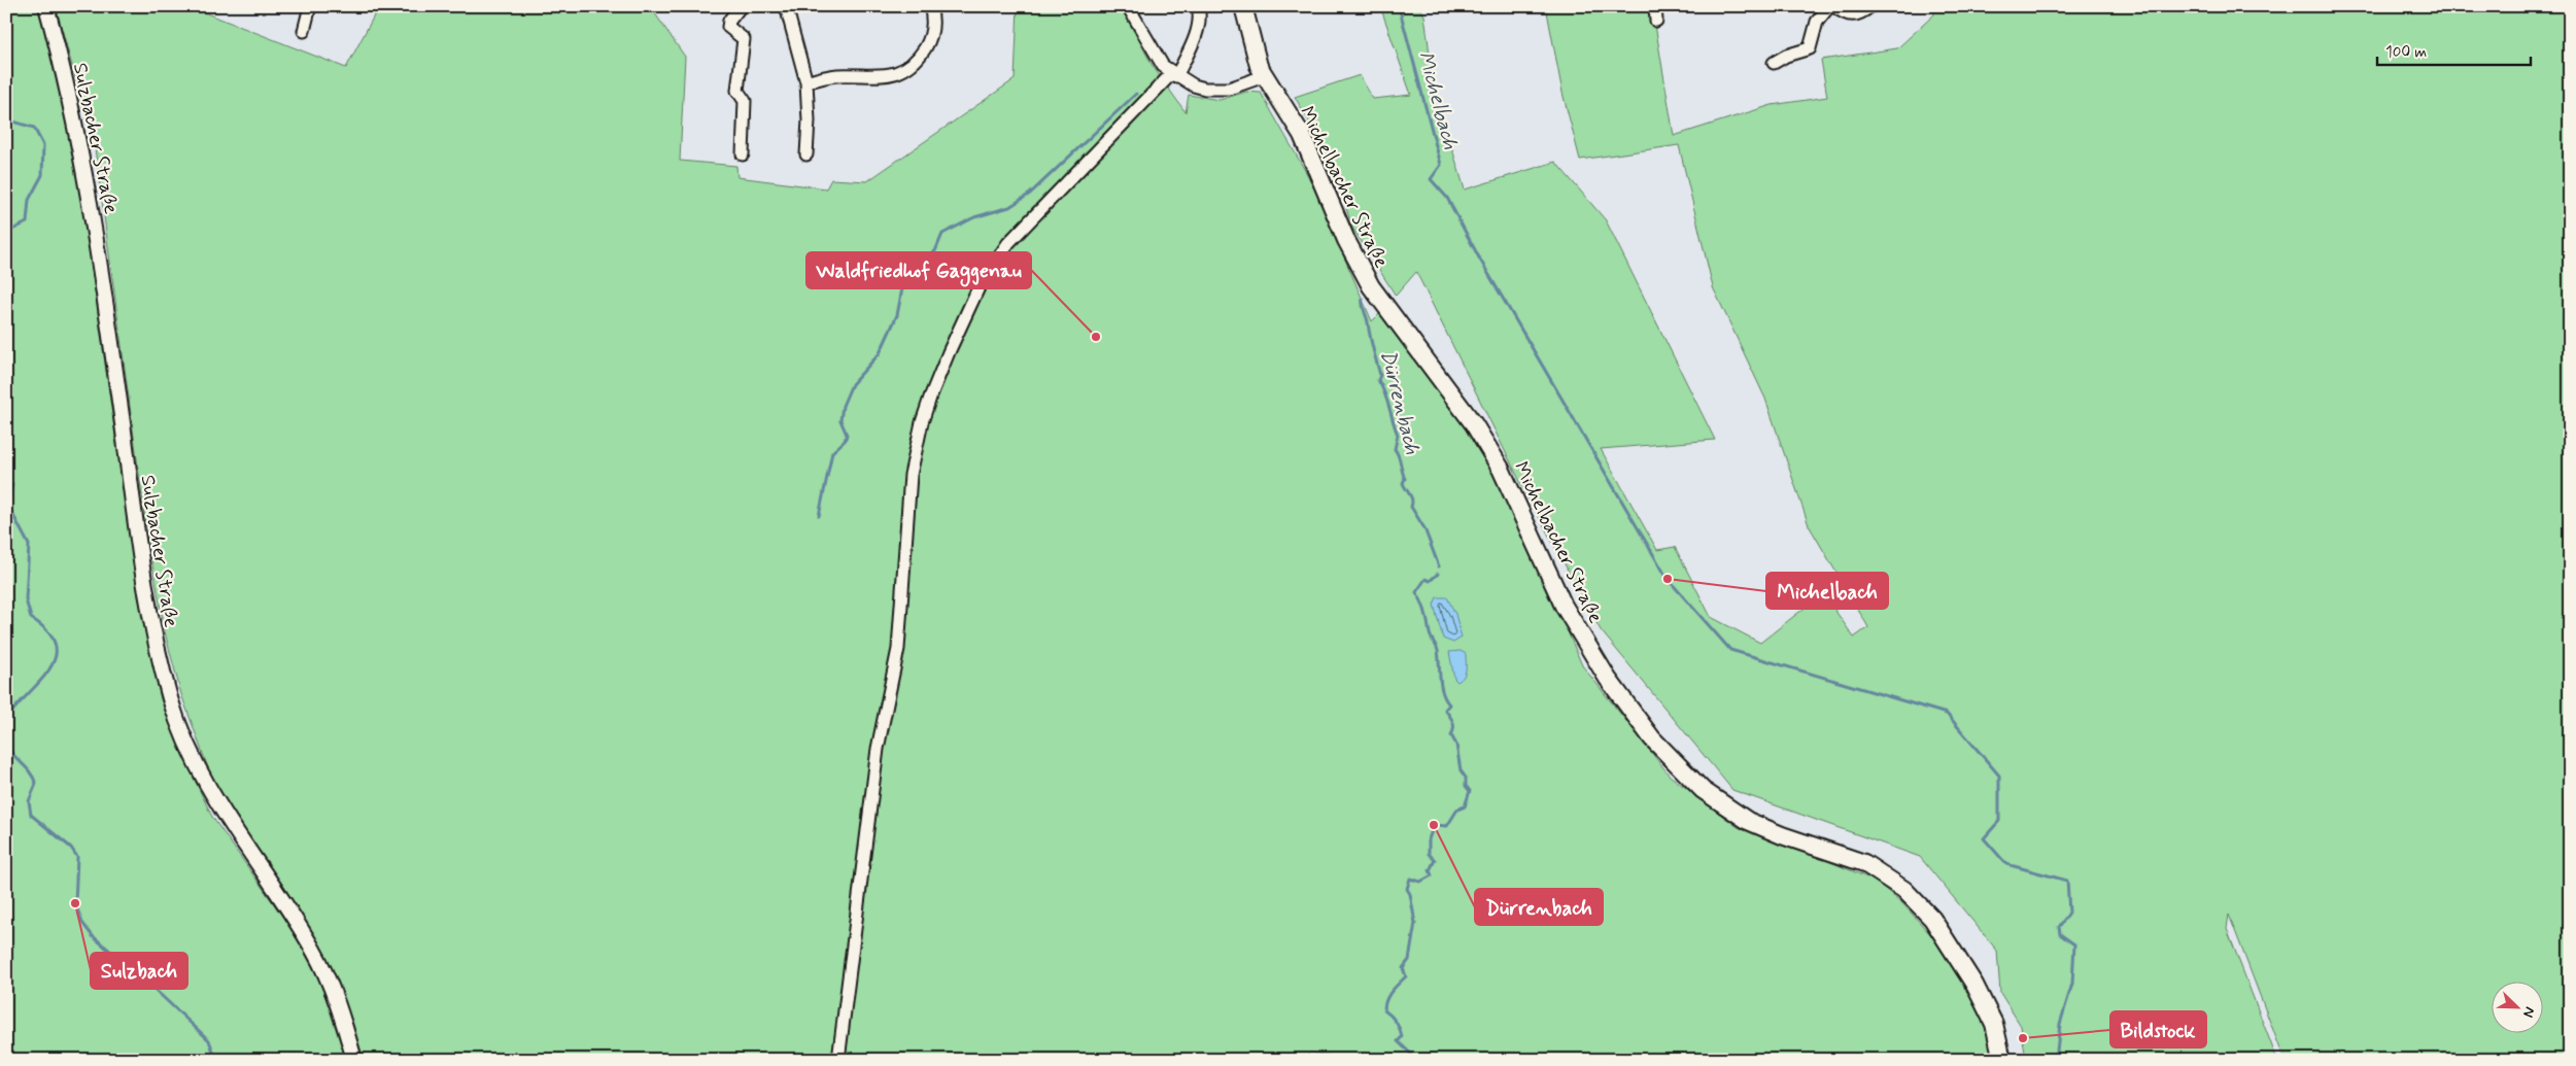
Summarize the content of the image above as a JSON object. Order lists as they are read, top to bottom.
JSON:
{
  "streets": {
    "main road": ["Michelbacher Straße"],
    "street": ["Sulzbacher Straße"]
  },
  "water": ["Michelbach", "Dürrenbach"],
  "places": [
    "Waldfriedhof Gaggenau",
    "Michelbach",
    "Dürrenbach",
    "Sulzbach",
    "Bildstock"
  ],
  "scale_bar": "100 m",
  "north": "bottom right"
}
